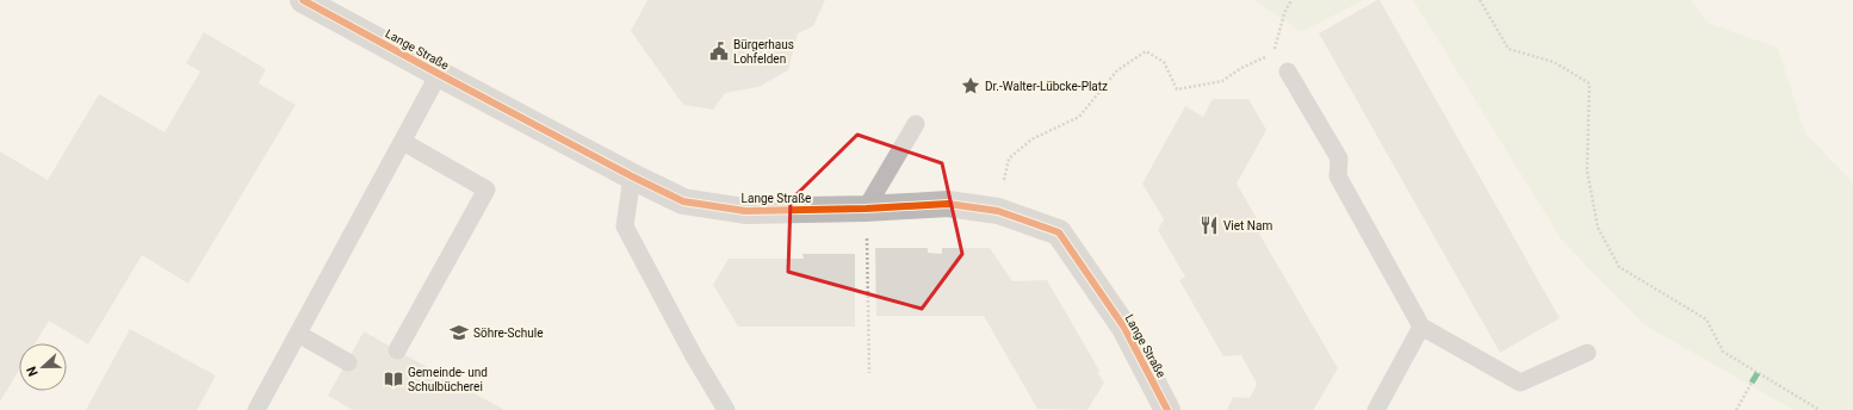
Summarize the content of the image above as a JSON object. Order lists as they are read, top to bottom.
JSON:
{
  "streets": {
    "street": ["Lange Straße"]
  },
  "places": {
    "public building": ["Bürgerhaus Lohfelden"],
    "place": ["Dr.-Walter-Lübcke-Platz"],
    "restaurant": ["Viet Nam"],
    "school or university": ["Söhre-Schule"],
    "library": ["Gemeinde- und Schulbücherei"]
  },
  "north": "left"
}
